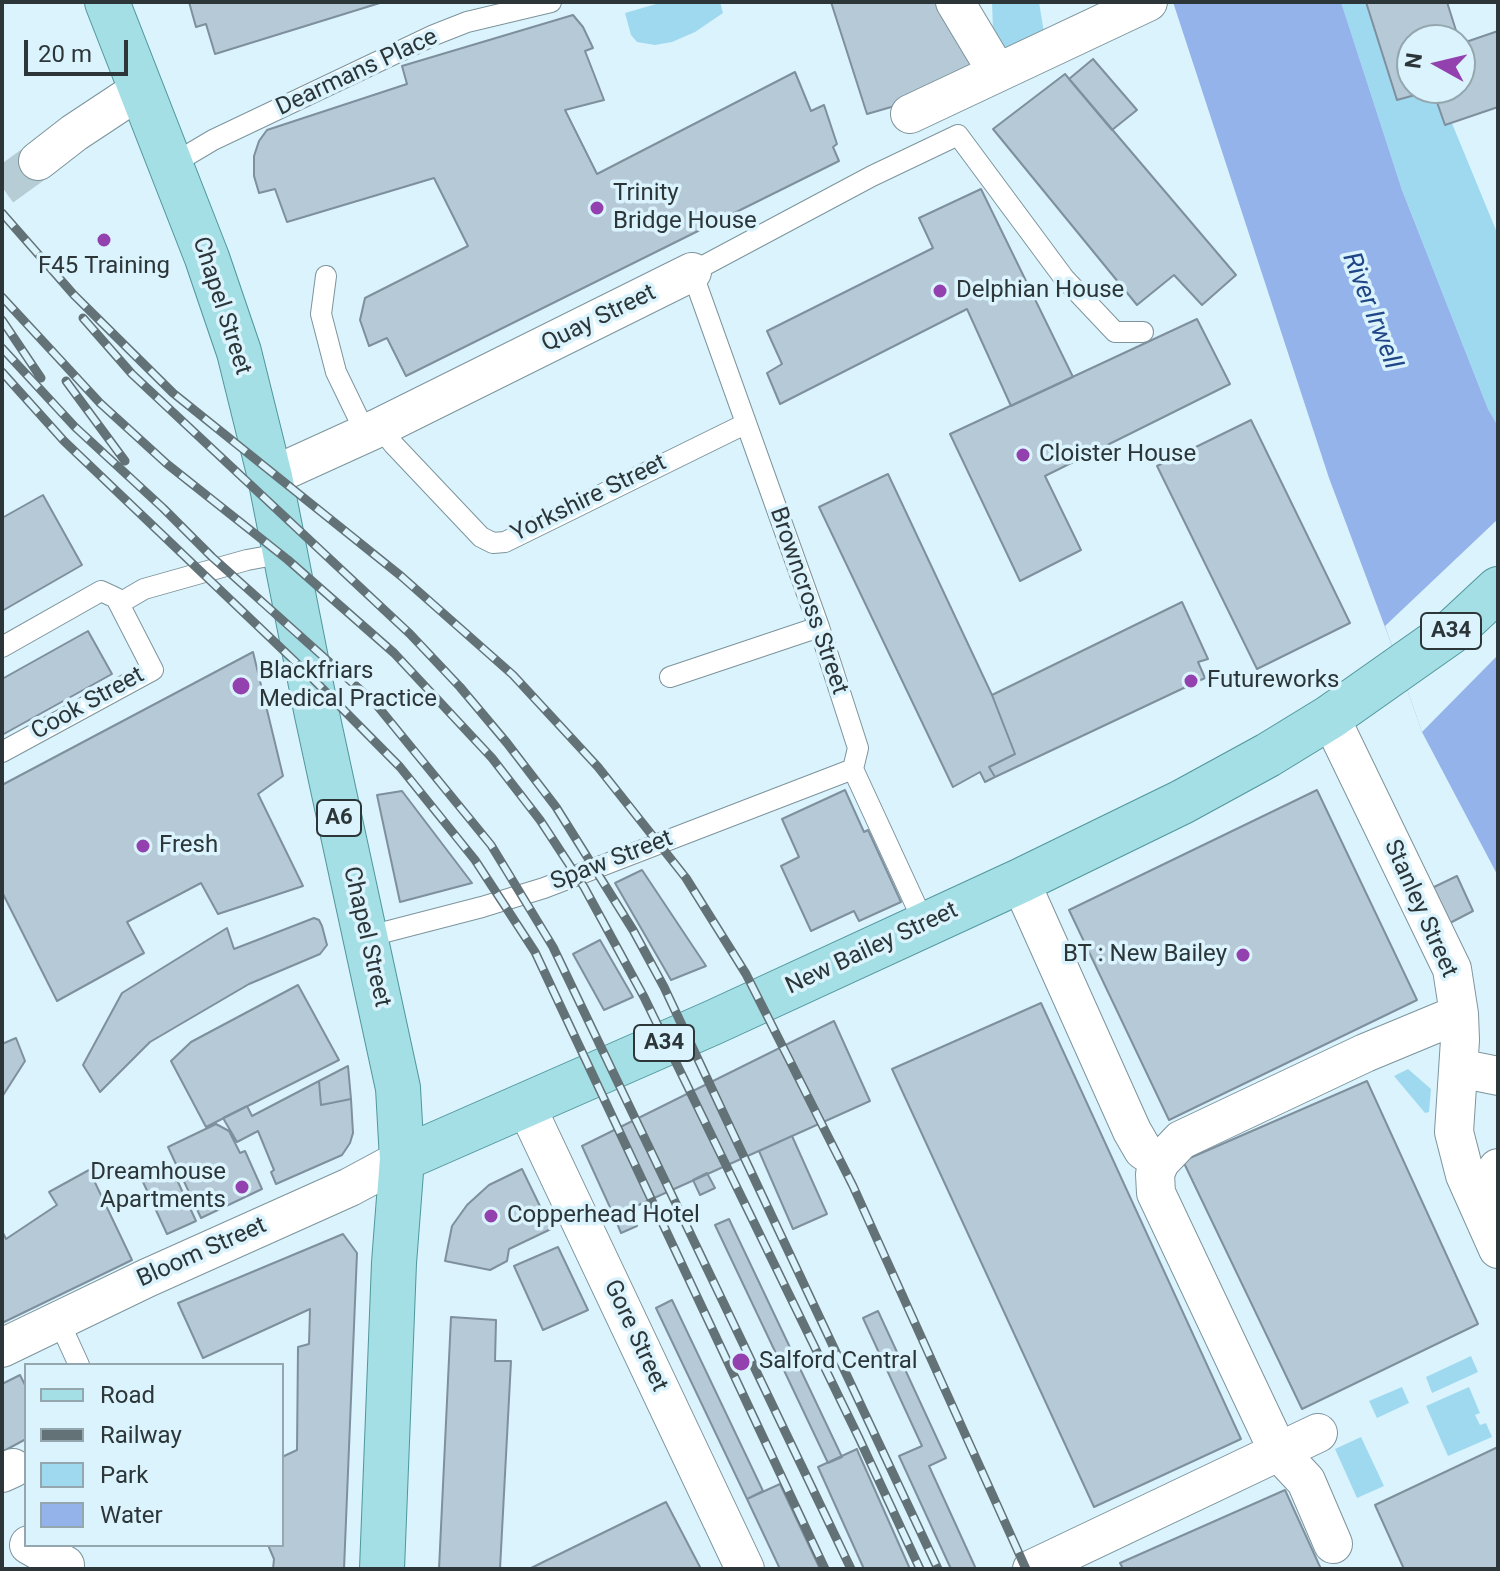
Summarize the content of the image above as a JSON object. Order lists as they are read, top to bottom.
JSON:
{
  "streets": {
    "main road": [
      "Chapel Street",
      "A34",
      "A6",
      "New Bailey Street"
    ],
    "street": [
      "Quay Street",
      "Stanley Street",
      "Bloom Street",
      "Gore Street"
    ],
    "lane": [
      "Dearmans Place",
      "Yorkshire Street",
      "Browncross Street",
      "Cook Street",
      "Spaw Street"
    ]
  },
  "crossings": [
    ["Dearmans Place", "Chapel Street"],
    ["Chapel Street", "Quay Street"],
    ["Chapel Street", "Spaw Street"],
    ["Chapel Street", "New Bailey Street"],
    ["Chapel Street", "Bloom Street"],
    ["Quay Street", "Yorkshire Street"],
    ["Quay Street", "Browncross Street"],
    ["Yorkshire Street", "Browncross Street"],
    ["Browncross Street", "Spaw Street"],
    ["Browncross Street", "New Bailey Street"],
    ["A34", "Stanley Street"],
    ["A34", "New Bailey Street"],
    ["Stanley Street", "New Bailey Street"],
    ["New Bailey Street", "Bloom Street"],
    ["New Bailey Street", "Gore Street"]
  ],
  "water": ["River Irwell"],
  "places": [
    "Trinity Bridge House",
    "F45 Training",
    "Delphian House",
    "Cloister House",
    "Futureworks",
    "Blackfriars Medical Practice",
    "Fresh",
    "BT : New Bailey",
    "Dreamhouse Apartments",
    "Copperhead Hotel",
    "Salford Central"
  ],
  "legend": [
    "Road",
    "Railway",
    "Park",
    "Water"
  ],
  "scale_bar": "20 m",
  "north": "left"
}
